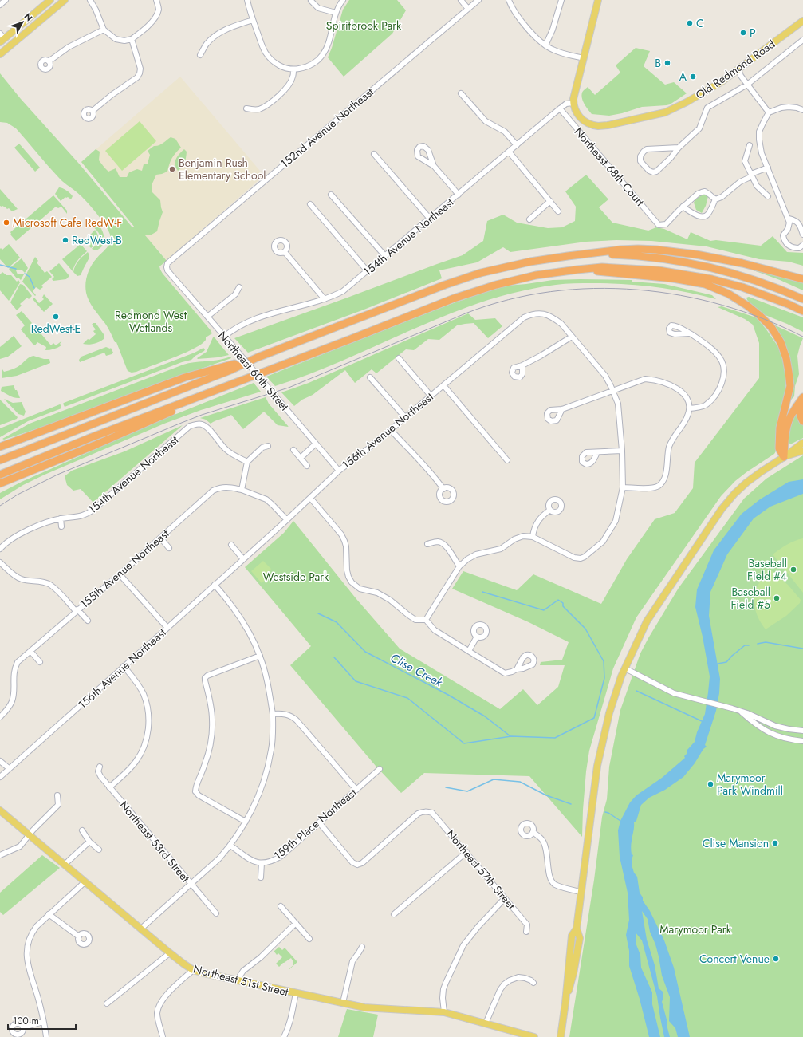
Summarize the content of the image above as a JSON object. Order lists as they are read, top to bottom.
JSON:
{
  "streets": {
    "main road": ["Old Redmond Road", "Northeast 51st Street"],
    "street": [
      "152nd Avenue Northeast",
      "Northeast 68th Court",
      "154th Avenue Northeast",
      "Northeast 60th Street",
      "156th Avenue Northeast",
      "155th Avenue Northeast",
      "159th Place Northeast",
      "Northeast 53rd Street",
      "Northeast 57th Street"
    ]
  },
  "crossings": [
    ["Old Redmond Road", "154th Avenue Northeast"],
    ["152nd Avenue Northeast", "Northeast 60th Street"],
    ["Northeast 68th Court", "154th Avenue Northeast"],
    ["154th Avenue Northeast", "Northeast 60th Street"],
    ["Northeast 60th Street", "156th Avenue Northeast"],
    ["156th Avenue Northeast", "155th Avenue Northeast"],
    ["159th Place Northeast", "Northeast 57th Street"]
  ],
  "water": ["Clise Creek"],
  "parks": [
    "Spiritbrook Park",
    "Redmond West Wetlands",
    "Westside Park",
    "Marymoor Park"
  ],
  "places": [
    "C",
    "P",
    "B",
    "A",
    "Benjamin Rush Elementary School",
    "Microsoft Cafe RedW-F",
    "RedWest-B",
    "RedWest-E",
    "Baseball Field #4",
    "Baseball Field #5",
    "Marymoor Park Windmill",
    "Clise Mansion",
    "Concert Venue"
  ],
  "scale_bar": "100 m",
  "north": "top right"
}
